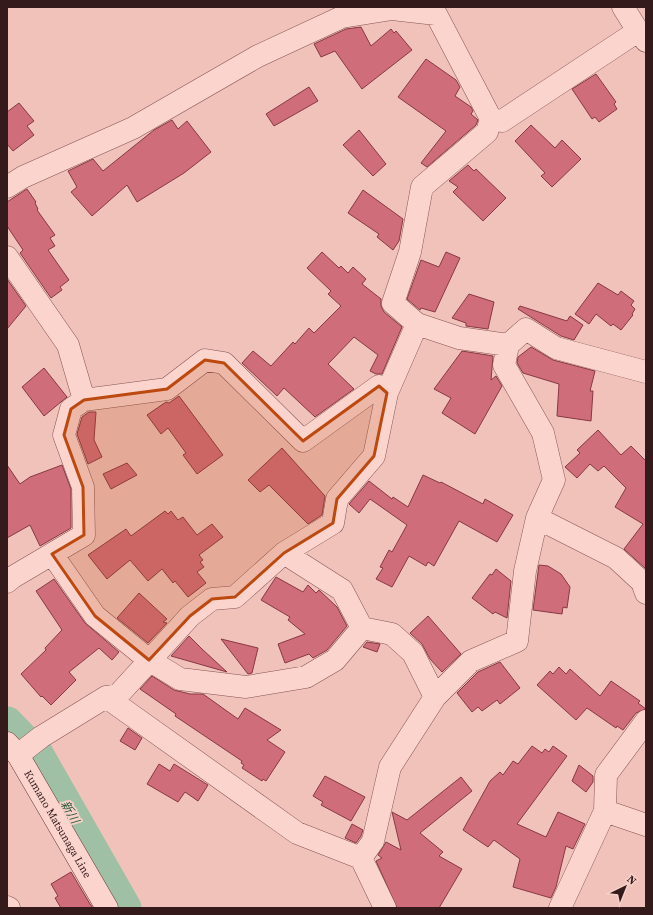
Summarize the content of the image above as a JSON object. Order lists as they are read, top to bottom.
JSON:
{
  "streets": {
    "street": ["Kumano Matsunaga Line"]
  },
  "water": ["新川"],
  "north": "top right"
}
